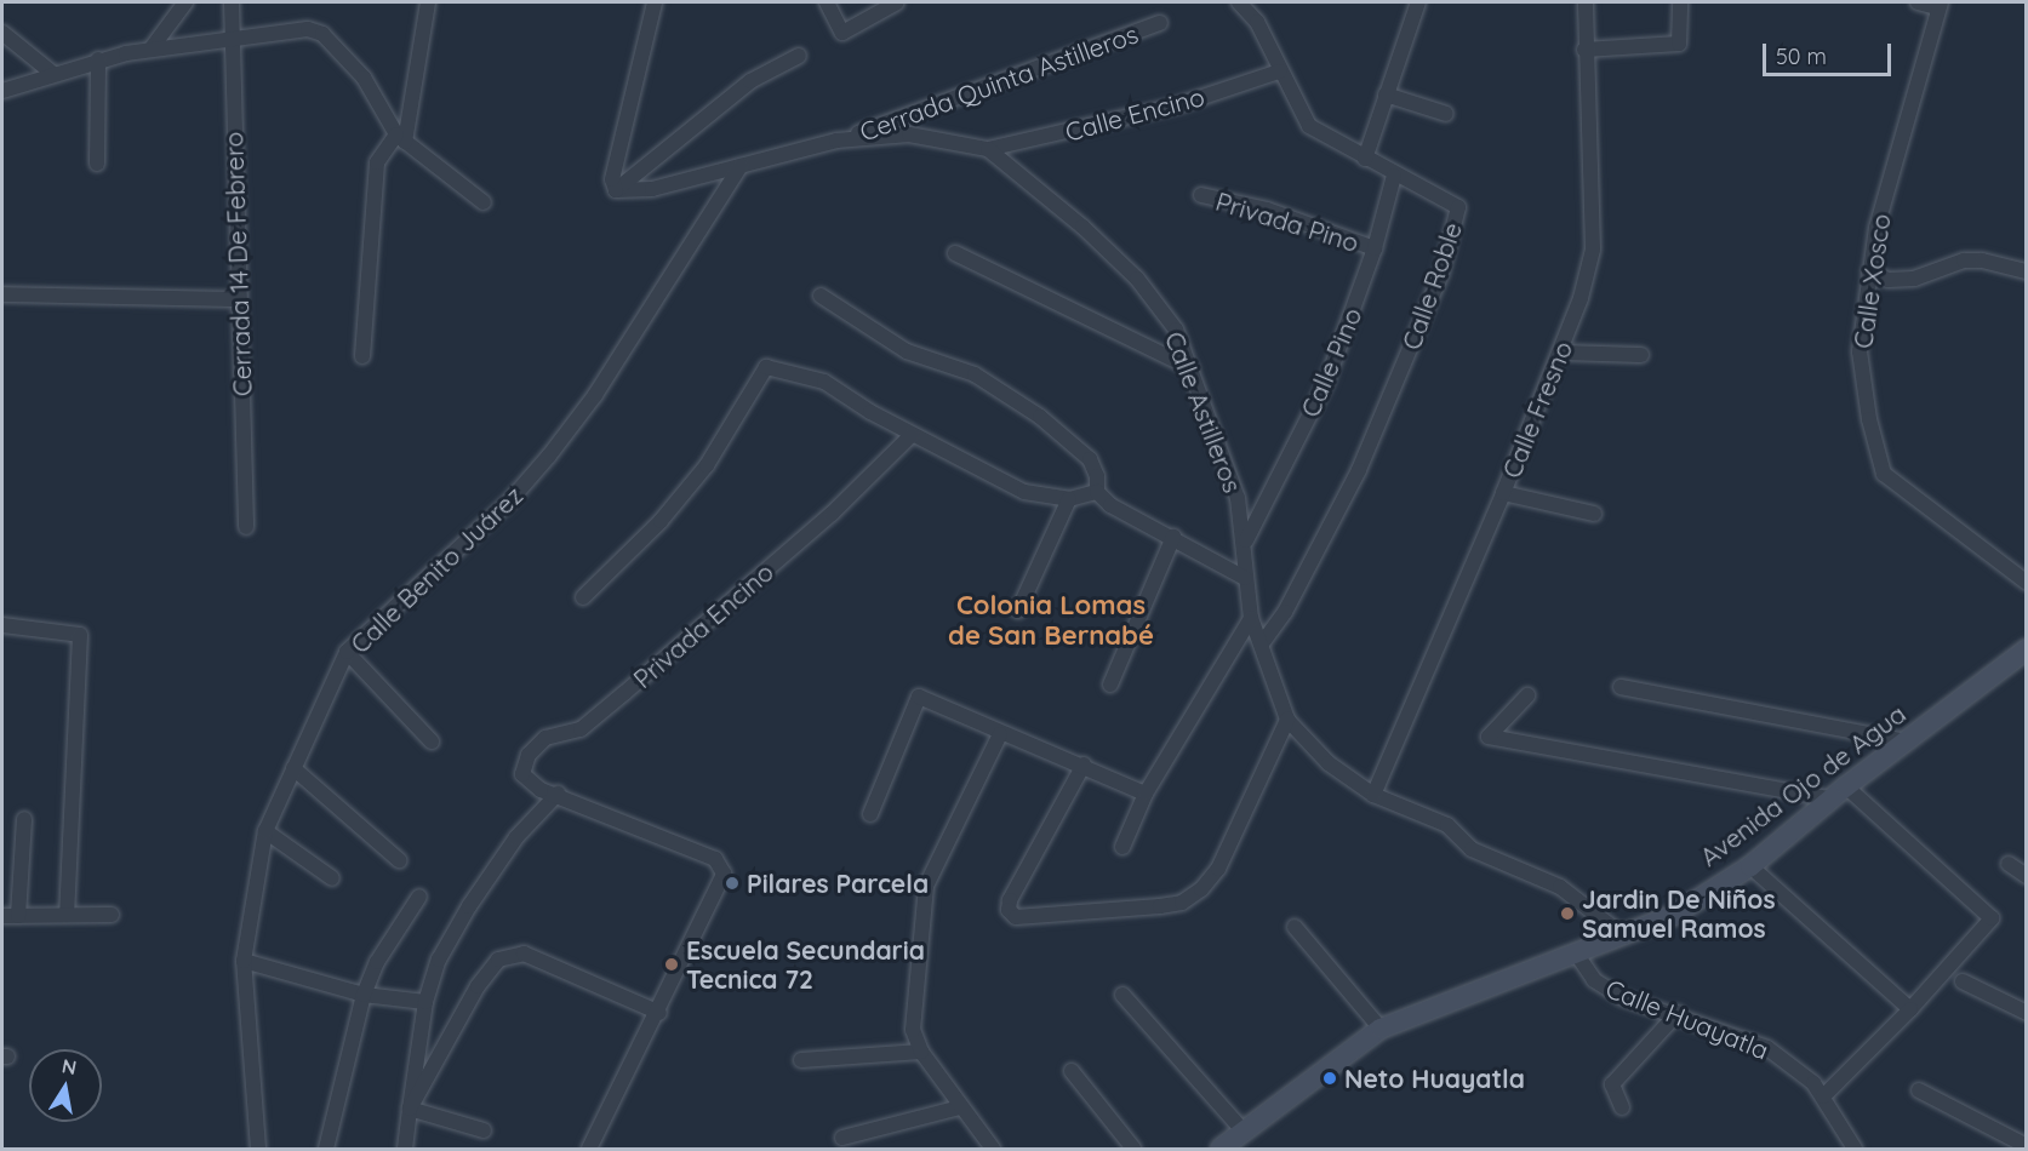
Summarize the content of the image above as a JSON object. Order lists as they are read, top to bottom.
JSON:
{
  "streets": {
    "street": [
      "Cerrada Quinta Astilleros",
      "Calle Encino",
      "Privada Pino",
      "Cerrada 14 De Febrero",
      "Calle Xosco",
      "Calle Roble",
      "Calle Pino",
      "Calle Fresno",
      "Calle Astilleros",
      "Calle Benito Juárez",
      "Privada Encino",
      "Avenida Ojo de Agua",
      "Calle Huayatla"
    ]
  },
  "crossings": [
    ["Cerrada Quinta Astilleros", "Calle Astilleros"],
    ["Calle Encino", "Calle Roble"],
    ["Calle Encino", "Calle Astilleros"],
    ["Privada Pino", "Calle Pino"],
    ["Calle Roble", "Calle Pino"],
    ["Calle Roble", "Calle Astilleros"],
    ["Calle Pino", "Calle Astilleros"],
    ["Calle Fresno", "Calle Astilleros"],
    ["Calle Astilleros", "Calle Benito Juárez"],
    ["Calle Astilleros", "Avenida Ojo de Agua"],
    ["Avenida Ojo de Agua", "Calle Huayatla"]
  ],
  "districts": ["Colonia Lomas de San Bernabé"],
  "places": [
    "Pilares Parcela",
    "Jardin De Niños Samuel Ramos",
    "Escuela Secundaria Tecnica 72",
    "Neto Huayatla"
  ],
  "scale_bar": "50 m",
  "north": "top"
}
